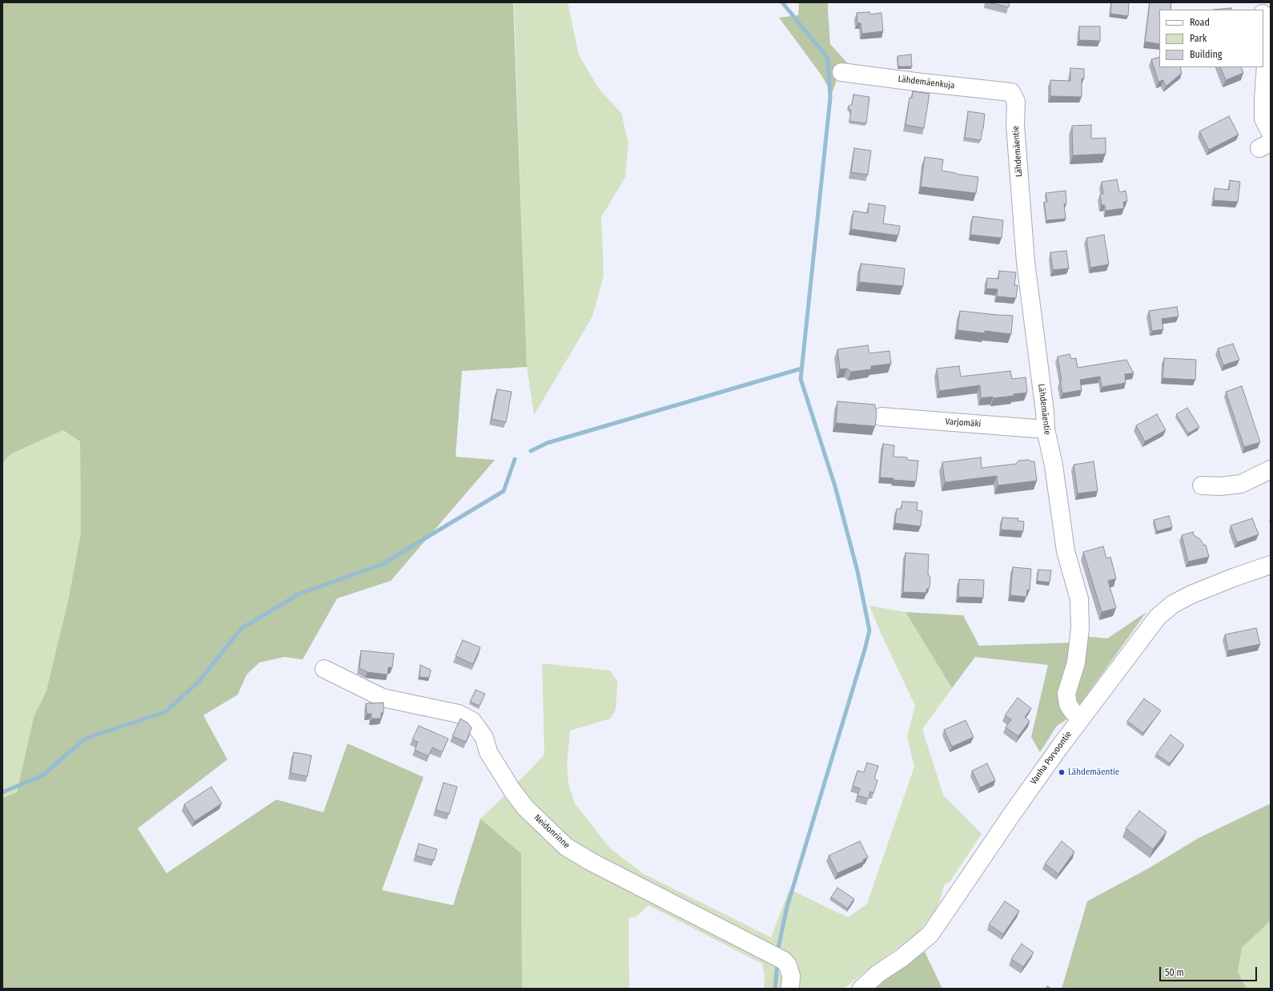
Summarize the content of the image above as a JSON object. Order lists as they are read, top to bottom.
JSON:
{
  "streets": {
    "street": [
      "Lähdemäenkuja",
      "Lähdemäentie",
      "Varjomäki",
      "Vanha Porvoontie",
      "Neidonrinne"
    ]
  },
  "crossings": [
    ["Lähdemäenkuja", "Lähdemäentie"],
    ["Lähdemäentie", "Varjomäki"],
    ["Lähdemäentie", "Vanha Porvoontie"]
  ],
  "places": ["Lähdemäentie"],
  "legend": ["Road", "Park", "Building"],
  "scale_bar": "50 m"
}
